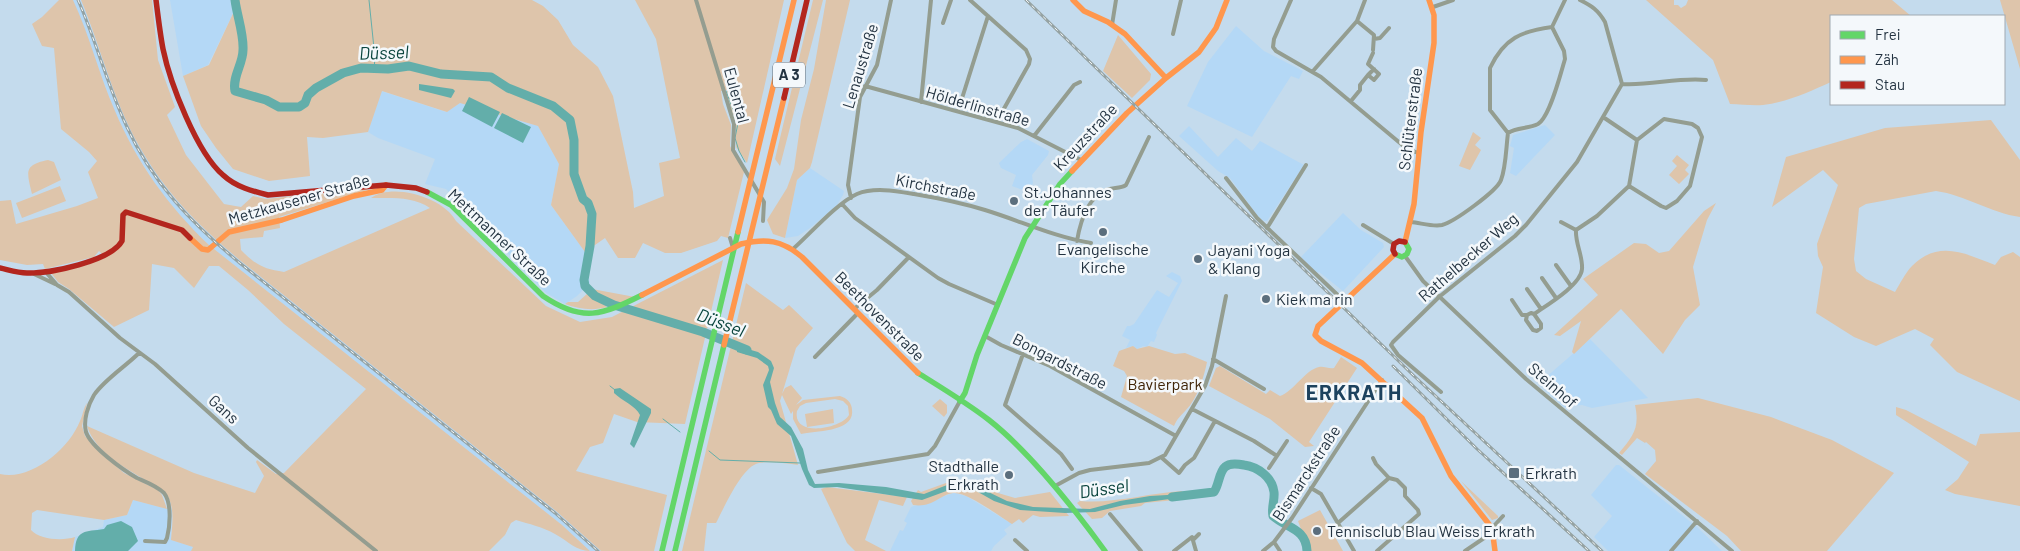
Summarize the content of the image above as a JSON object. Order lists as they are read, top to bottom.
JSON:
{
  "streets": {
    "main road": [
      "A 3",
      "Schlüterstraße",
      "Kreuzstraße",
      "Metzkausener Straße",
      "Mettmanner Straße",
      "Beethovenstraße"
    ],
    "street": [
      "Lenaustraße",
      "Eulental",
      "Hölderlinstraße",
      "Kirchstraße",
      "Rathelbecker Weg",
      "Bongardstraße",
      "Steinhof",
      "Gans",
      "Bismarckstraße"
    ]
  },
  "crossings": [
    ["Lenaustraße", "Hölderlinstraße"],
    ["Lenaustraße", "Kirchstraße"],
    ["Hölderlinstraße", "Kreuzstraße"],
    ["Schlüterstraße", "Steinhof"],
    ["Kreuzstraße", "Kirchstraße"],
    ["Kreuzstraße", "Beethovenstraße"],
    ["Kreuzstraße", "Bongardstraße"],
    ["Kirchstraße", "Beethovenstraße"],
    ["Metzkausener Straße", "Mettmanner Straße"],
    ["Metzkausener Straße", "Gans"],
    ["Mettmanner Straße", "Beethovenstraße"],
    ["Rathelbecker Weg", "Steinhof"]
  ],
  "districts": ["ERKRATH"],
  "water": ["Düssel"],
  "parks": ["Bavierpark"],
  "places": {
    "other": [
      "St.Johannes der Täufer",
      "Evangelische Kirche",
      "Jayani Yoga & Klang",
      "Kiek ma rin",
      "Stadthalle Erkrath",
      "Tennisclub Blau Weiss Erkrath"
    ],
    "transit": ["Erkrath"]
  },
  "legend": ["Frei", "Zäh", "Stau"]
}
